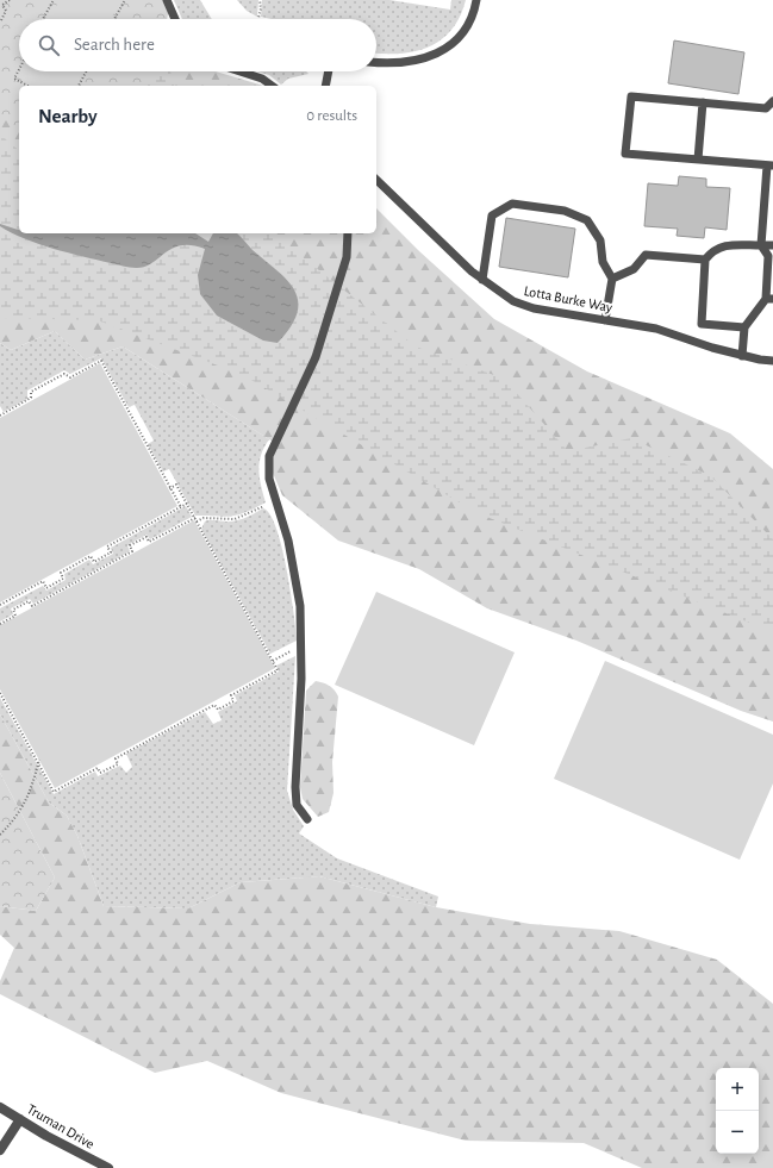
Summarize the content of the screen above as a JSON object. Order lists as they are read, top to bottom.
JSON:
{
  "streets": {
    "street": ["Truman Drive"],
    "lane": ["Lotta Burke Way"]
  },
  "page": {
    "search": "Search here",
    "heading": ["Nearby", "0 results"],
    "map_buttons": ["+", "−"]
  }
}
